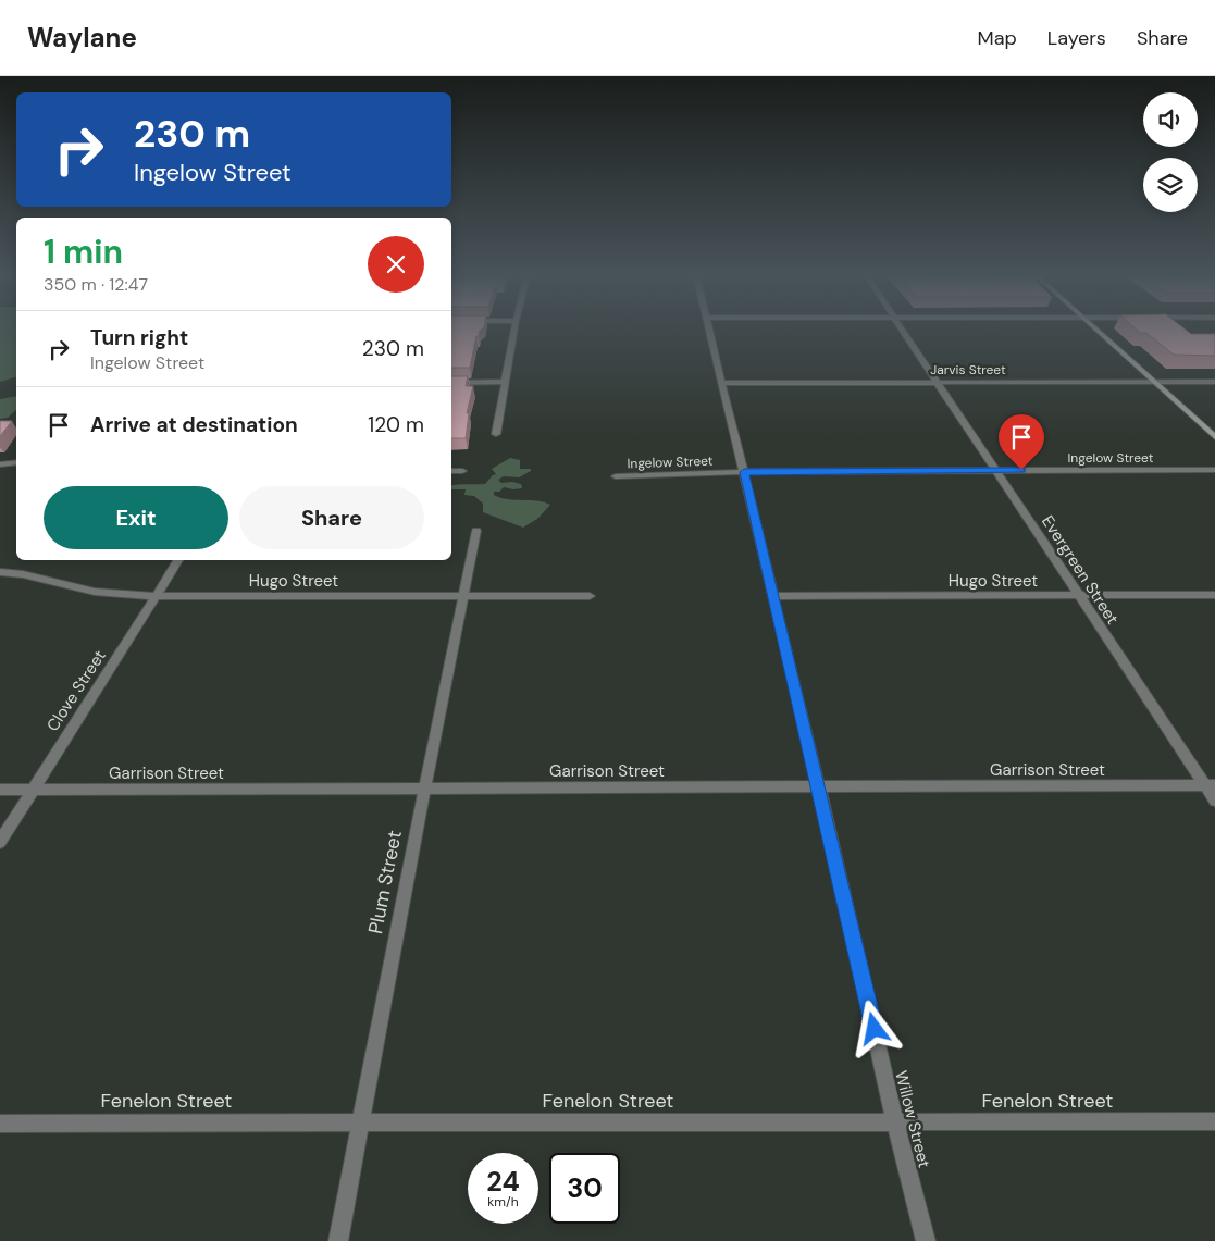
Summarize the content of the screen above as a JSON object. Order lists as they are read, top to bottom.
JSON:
{
  "streets": {
    "street": [
      "Jarvis Street",
      "Ingelow Street",
      "Evergreen Street",
      "Hugo Street",
      "Clove Street",
      "Garrison Street",
      "Plum Street",
      "Fenelon Street",
      "Willow Street"
    ]
  },
  "crossings": [
    ["Jarvis Street", "Evergreen Street"],
    ["Jarvis Street", "Willow Street"],
    ["Ingelow Street", "Evergreen Street"],
    ["Ingelow Street", "Willow Street"],
    ["Evergreen Street", "Hugo Street"],
    ["Evergreen Street", "Garrison Street"],
    ["Hugo Street", "Clove Street"],
    ["Hugo Street", "Plum Street"],
    ["Hugo Street", "Willow Street"],
    ["Clove Street", "Garrison Street"],
    ["Garrison Street", "Plum Street"],
    ["Garrison Street", "Willow Street"],
    ["Plum Street", "Fenelon Street"],
    ["Fenelon Street", "Willow Street"]
  ],
  "page": {
    "header": "Waylane",
    "nav": ["Map", "Layers", "Share"],
    "turn": ["230 m", "Ingelow Street"],
    "heading": ["1 min", "350 m · 12:47"],
    "list": [
      {
        "name": "Turn right",
        "note": "Ingelow Street",
        "value": "230 m"
      },
      {
        "name": "Arrive at destination",
        "value": "120 m"
      }
    ],
    "buttons": ["Exit", "Share"],
    "speed": "24 km/h",
    "limit": "30"
  }
}
